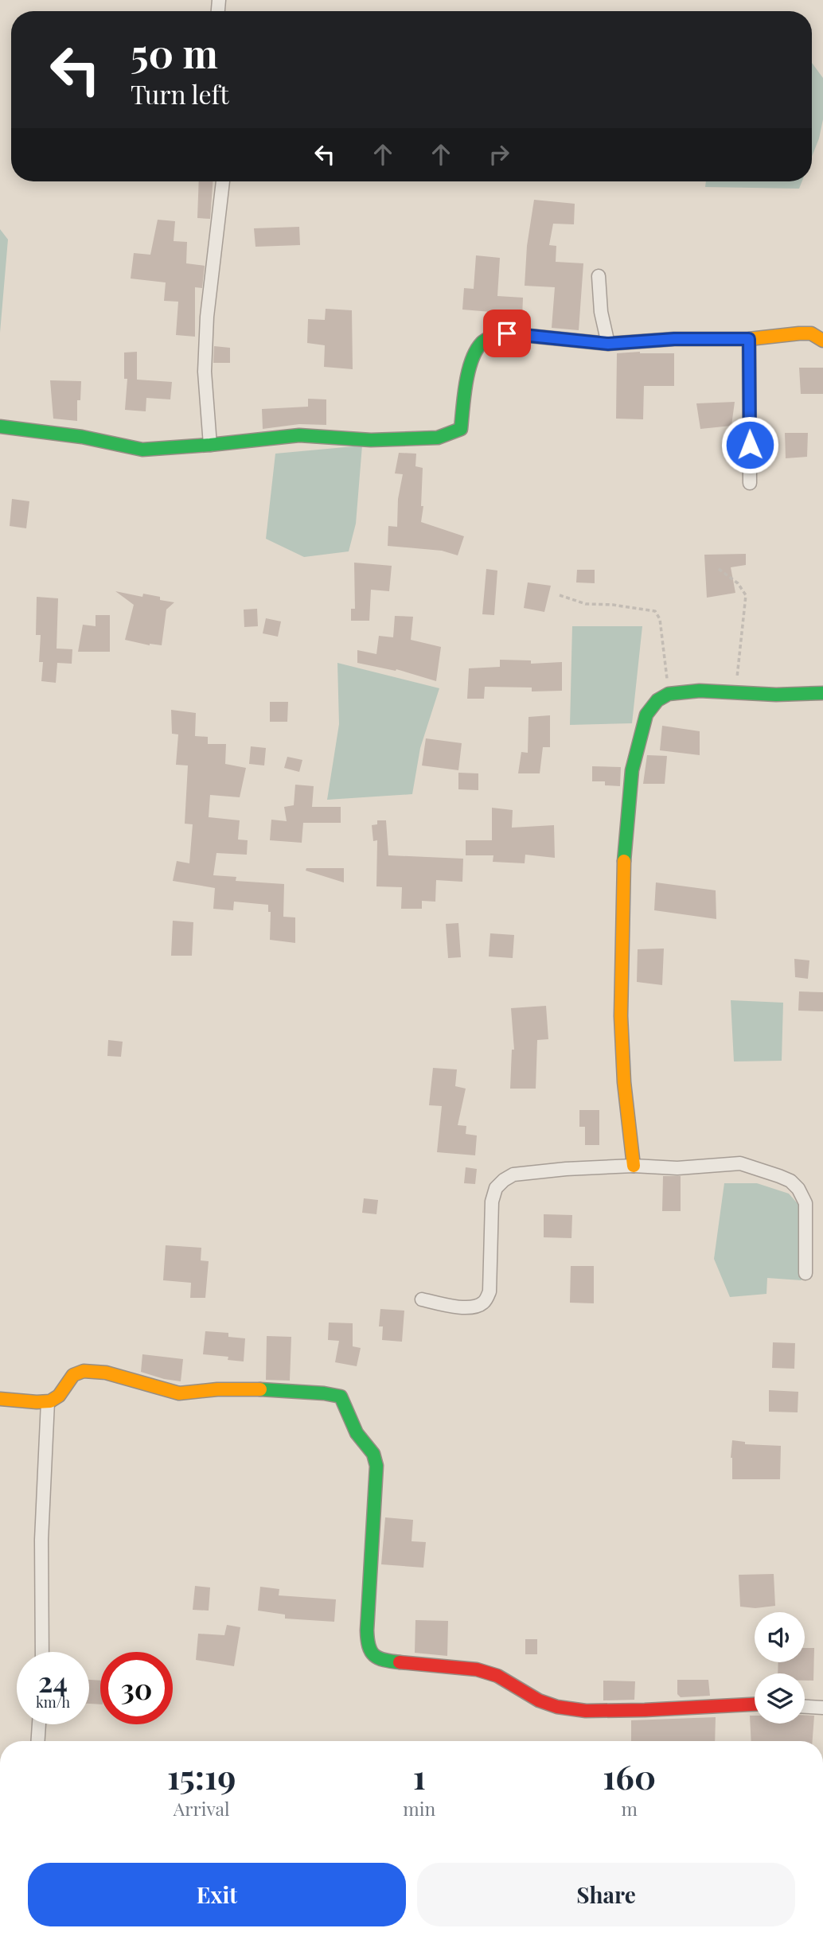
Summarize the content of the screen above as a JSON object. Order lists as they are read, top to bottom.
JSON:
{
  "page": {
    "turn": ["50 m", "Turn left"],
    "speed": "24 km/h",
    "limit": "30",
    "eta": [
      "15:19",
      "Arrival",
      "1",
      "min",
      "160",
      "m"
    ],
    "buttons": ["Exit", "Share"]
  }
}
